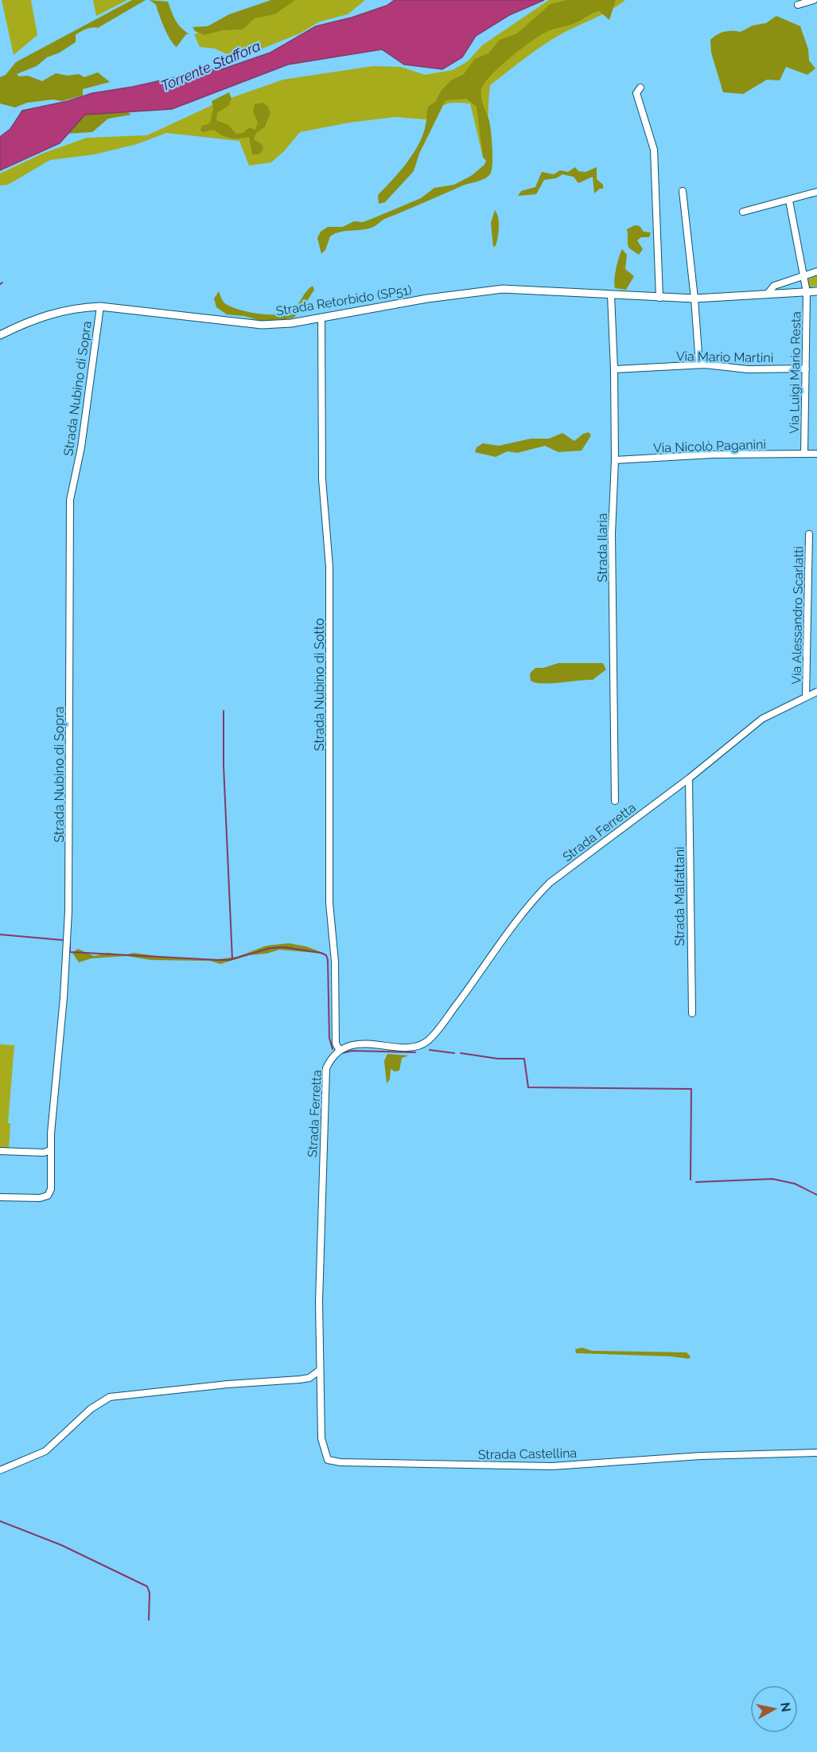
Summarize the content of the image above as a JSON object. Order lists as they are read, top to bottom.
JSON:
{
  "streets": {
    "street": [
      "Strada Retorbido (SP51)",
      "Via Mario Martini",
      "Via Luigi Mario Resta",
      "Strada Nubino di Sopra",
      "Via Nicolò Paganini",
      "Strada Ilaria",
      "Via Alessandro Scarlatti",
      "Strada Nubino di Sotto",
      "Strada Ferretta",
      "Strada Malfattani",
      "Strada Castellina"
    ]
  },
  "crossings": [
    ["Strada Retorbido (SP51)", "Via Luigi Mario Resta"],
    ["Strada Retorbido (SP51)", "Strada Nubino di Sopra"],
    ["Strada Retorbido (SP51)", "Strada Ilaria"],
    ["Strada Retorbido (SP51)", "Strada Nubino di Sotto"],
    ["Via Mario Martini", "Via Luigi Mario Resta"],
    ["Via Mario Martini", "Strada Ilaria"],
    ["Via Luigi Mario Resta", "Via Nicolò Paganini"],
    ["Via Nicolò Paganini", "Strada Ilaria"],
    ["Via Alessandro Scarlatti", "Strada Ferretta"],
    ["Strada Nubino di Sotto", "Strada Ferretta"],
    ["Strada Ferretta", "Strada Malfattani"],
    ["Strada Ferretta", "Strada Castellina"]
  ],
  "water": ["Torrente Staffora"],
  "north": "right"
}
